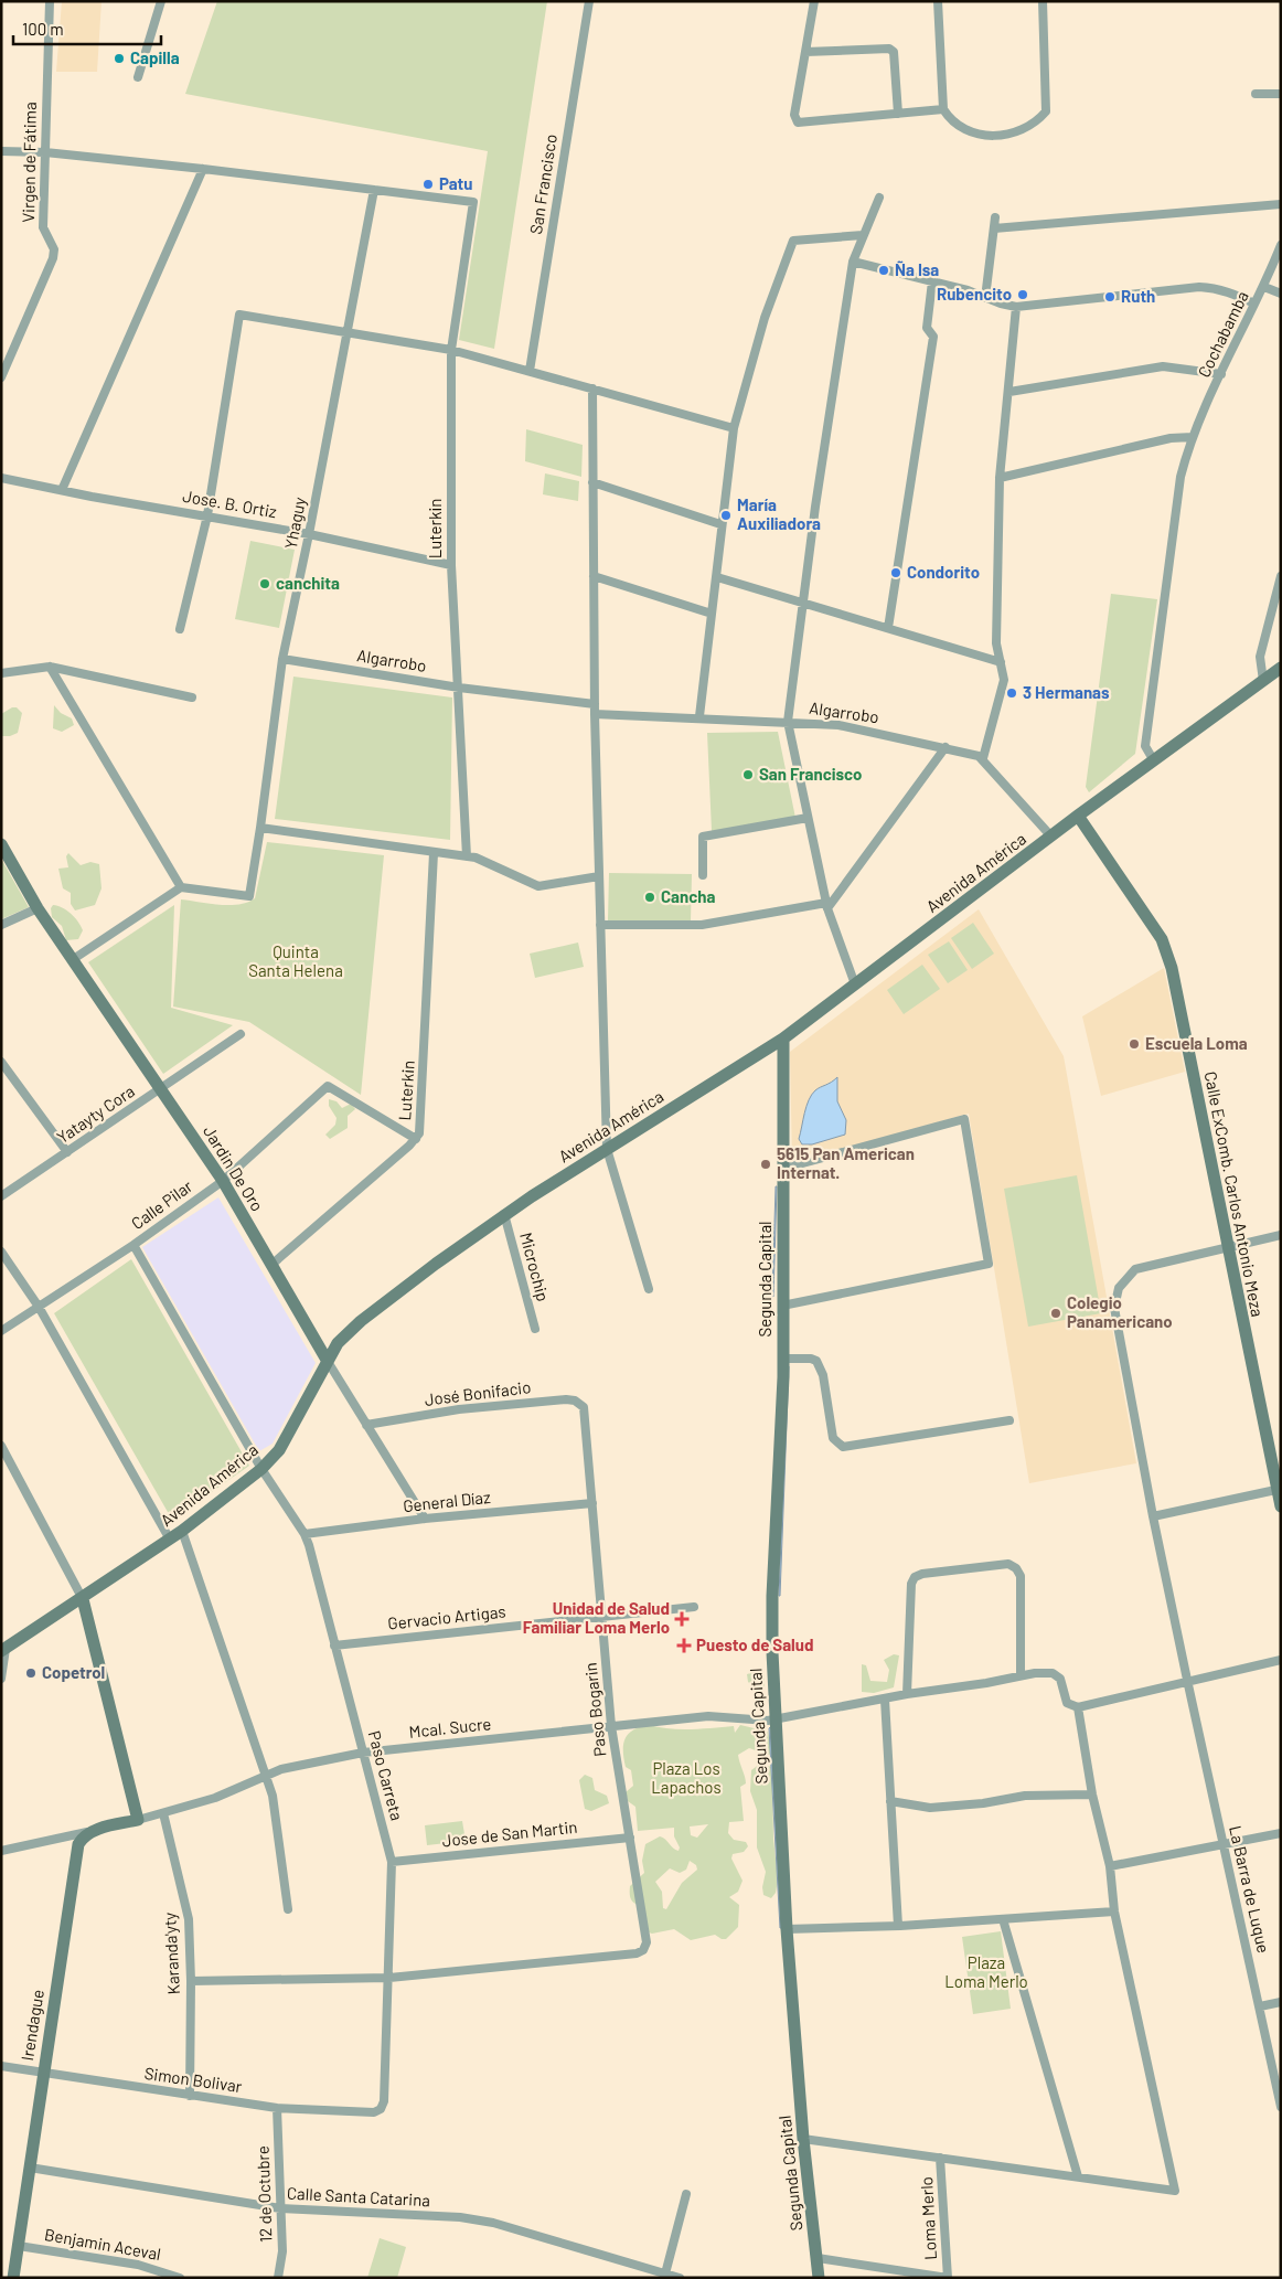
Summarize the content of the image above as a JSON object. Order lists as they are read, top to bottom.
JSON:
{
  "streets": {
    "street": [
      "Virgen de Fátima",
      "San Francisco",
      "Cochabamba",
      "Jose. B. Ortiz",
      "Yhaguy",
      "Luterkin",
      "Algarrobo",
      "Avenida América",
      "Yatayty Cora",
      "Jardin De Oro",
      "Calle ExComb. Carlos Antonio Meza",
      "Calle Pilar",
      "Microchip",
      "Segunda Capital",
      "José Bonifacio",
      "General Díaz",
      "Gervacio Artigas",
      "Paso Bogarin",
      "Mcal. Sucre",
      "Paso Carreta",
      "Jose de San Martin",
      "La Barra de Luque",
      "Karanda'yty",
      "Irendague",
      "Simon Bolivar",
      "12 de Octubre",
      "Calle Santa Catarina",
      "Loma Merlo",
      "Benjamin Aceval"
    ]
  },
  "crossings": [
    ["Cochabamba", "Avenida América"],
    ["Jose. B. Ortiz", "Yhaguy"],
    ["Jose. B. Ortiz", "Luterkin"],
    ["Yhaguy", "Luterkin"],
    ["Yhaguy", "Algarrobo"],
    ["Luterkin", "Algarrobo"],
    ["Luterkin", "Jardin De Oro"],
    ["Luterkin", "Calle Pilar"],
    ["Avenida América", "Jardin De Oro"],
    ["Avenida América", "Calle ExComb. Carlos Antonio Meza"],
    ["Avenida América", "Microchip"],
    ["Avenida América", "Segunda Capital"],
    ["Avenida América", "Paso Carreta"],
    ["Yatayty Cora", "Jardin De Oro"],
    ["Jardin De Oro", "Calle Pilar"],
    ["Jardin De Oro", "José Bonifacio"],
    ["Jardin De Oro", "General Díaz"],
    ["Calle ExComb. Carlos Antonio Meza", "La Barra de Luque"],
    ["Calle Pilar", "Paso Carreta"],
    ["Segunda Capital", "Mcal. Sucre"],
    ["José Bonifacio", "Paso Bogarin"],
    ["General Díaz", "Paso Bogarin"],
    ["General Díaz", "Paso Carreta"],
    ["Gervacio Artigas", "Paso Bogarin"],
    ["Gervacio Artigas", "Paso Carreta"],
    ["Paso Bogarin", "Mcal. Sucre"],
    ["Paso Bogarin", "Paso Carreta"],
    ["Paso Bogarin", "Jose de San Martin"],
    ["Mcal. Sucre", "Paso Carreta"],
    ["Mcal. Sucre", "Karanda'yty"],
    ["Paso Carreta", "Jose de San Martin"],
    ["Paso Carreta", "Simon Bolivar"],
    ["Karanda'yty", "Simon Bolivar"],
    ["Irendague", "Simon Bolivar"],
    ["Irendague", "Calle Santa Catarina"],
    ["Irendague", "Benjamin Aceval"],
    ["Simon Bolivar", "12 de Octubre"],
    ["12 de Octubre", "Calle Santa Catarina"]
  ],
  "parks": ["Quinta Santa Helena", "Plaza Los Lapachos", "Plaza Loma Merlo"],
  "places": {
    "other": [
      "Capilla",
      "Patu",
      "Ña Isa",
      "Rubencito",
      "Ruth",
      "María Auxiliadora",
      "Condorito",
      "canchita",
      "3 Hermanas",
      "San Francisco",
      "Cancha",
      "Escuela Loma",
      "5615 Pan American Internat.",
      "Colegio Panamericano",
      "Copetrol"
    ],
    "health": ["Unidad de Salud Familiar Loma Merlo", "Puesto de Salud"]
  },
  "scale_bar": "100 m"
}
